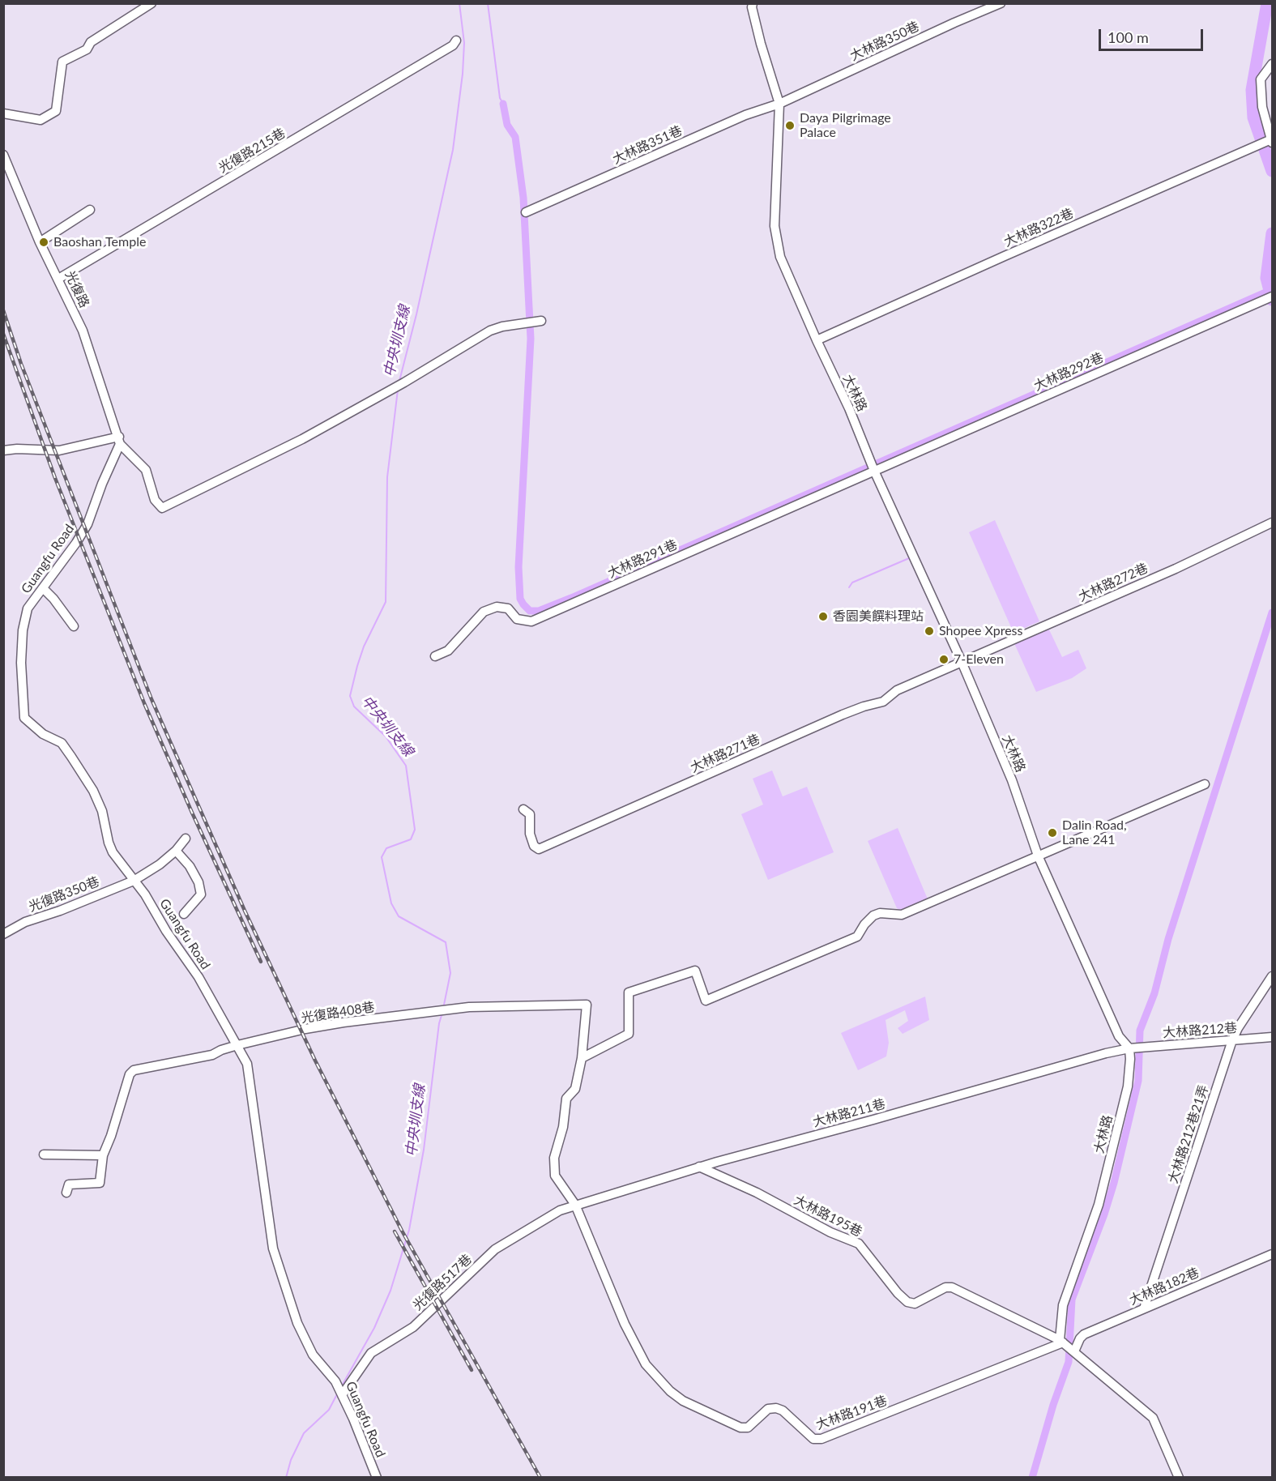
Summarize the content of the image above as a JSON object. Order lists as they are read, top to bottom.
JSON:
{
  "streets": {
    "street": [
      "大林路350巷",
      "大林路351巷",
      "光復路215巷",
      "大林路322巷",
      "光復路",
      "大林路292巷",
      "大林路",
      "Guangfu Road",
      "大林路291巷",
      "大林路272巷",
      "大林路271巷",
      "光復路350巷",
      "光復路408巷",
      "大林路212巷",
      "大林路211巷",
      "大林路212巷21弄",
      "大林路195巷",
      "光復路517巷",
      "大林路182巷",
      "大林路191巷"
    ]
  },
  "crossings": [
    ["大林路350巷", "大林路351巷"],
    ["大林路350巷", "大林路"],
    ["大林路351巷", "大林路"],
    ["光復路215巷", "光復路"],
    ["大林路322巷", "大林路"],
    ["光復路", "Guangfu Road"],
    ["大林路292巷", "大林路"],
    ["大林路292巷", "大林路291巷"],
    ["大林路", "大林路291巷"],
    ["大林路", "大林路272巷"],
    ["大林路", "大林路271巷"],
    ["大林路", "大林路212巷"],
    ["大林路", "大林路211巷"],
    ["大林路", "大林路195巷"],
    ["大林路", "大林路191巷"],
    ["Guangfu Road", "光復路350巷"],
    ["Guangfu Road", "光復路408巷"],
    ["Guangfu Road", "光復路517巷"],
    ["大林路272巷", "大林路271巷"],
    ["大林路212巷", "大林路211巷"],
    ["大林路212巷", "大林路212巷21弄"],
    ["大林路211巷", "大林路195巷"],
    ["大林路211巷", "光復路517巷"],
    ["大林路211巷", "大林路191巷"],
    ["大林路212巷21弄", "大林路182巷"],
    ["大林路195巷", "大林路191巷"],
    ["光復路517巷", "大林路191巷"]
  ],
  "water": ["中央圳支線"],
  "places": [
    "Daya Pilgrimage Palace",
    "Baoshan Temple",
    "香園美饌料理站",
    "Shopee Xpress",
    "7-Eleven",
    "Dalin Road, Lane 241"
  ],
  "scale_bar": "100 m"
}
